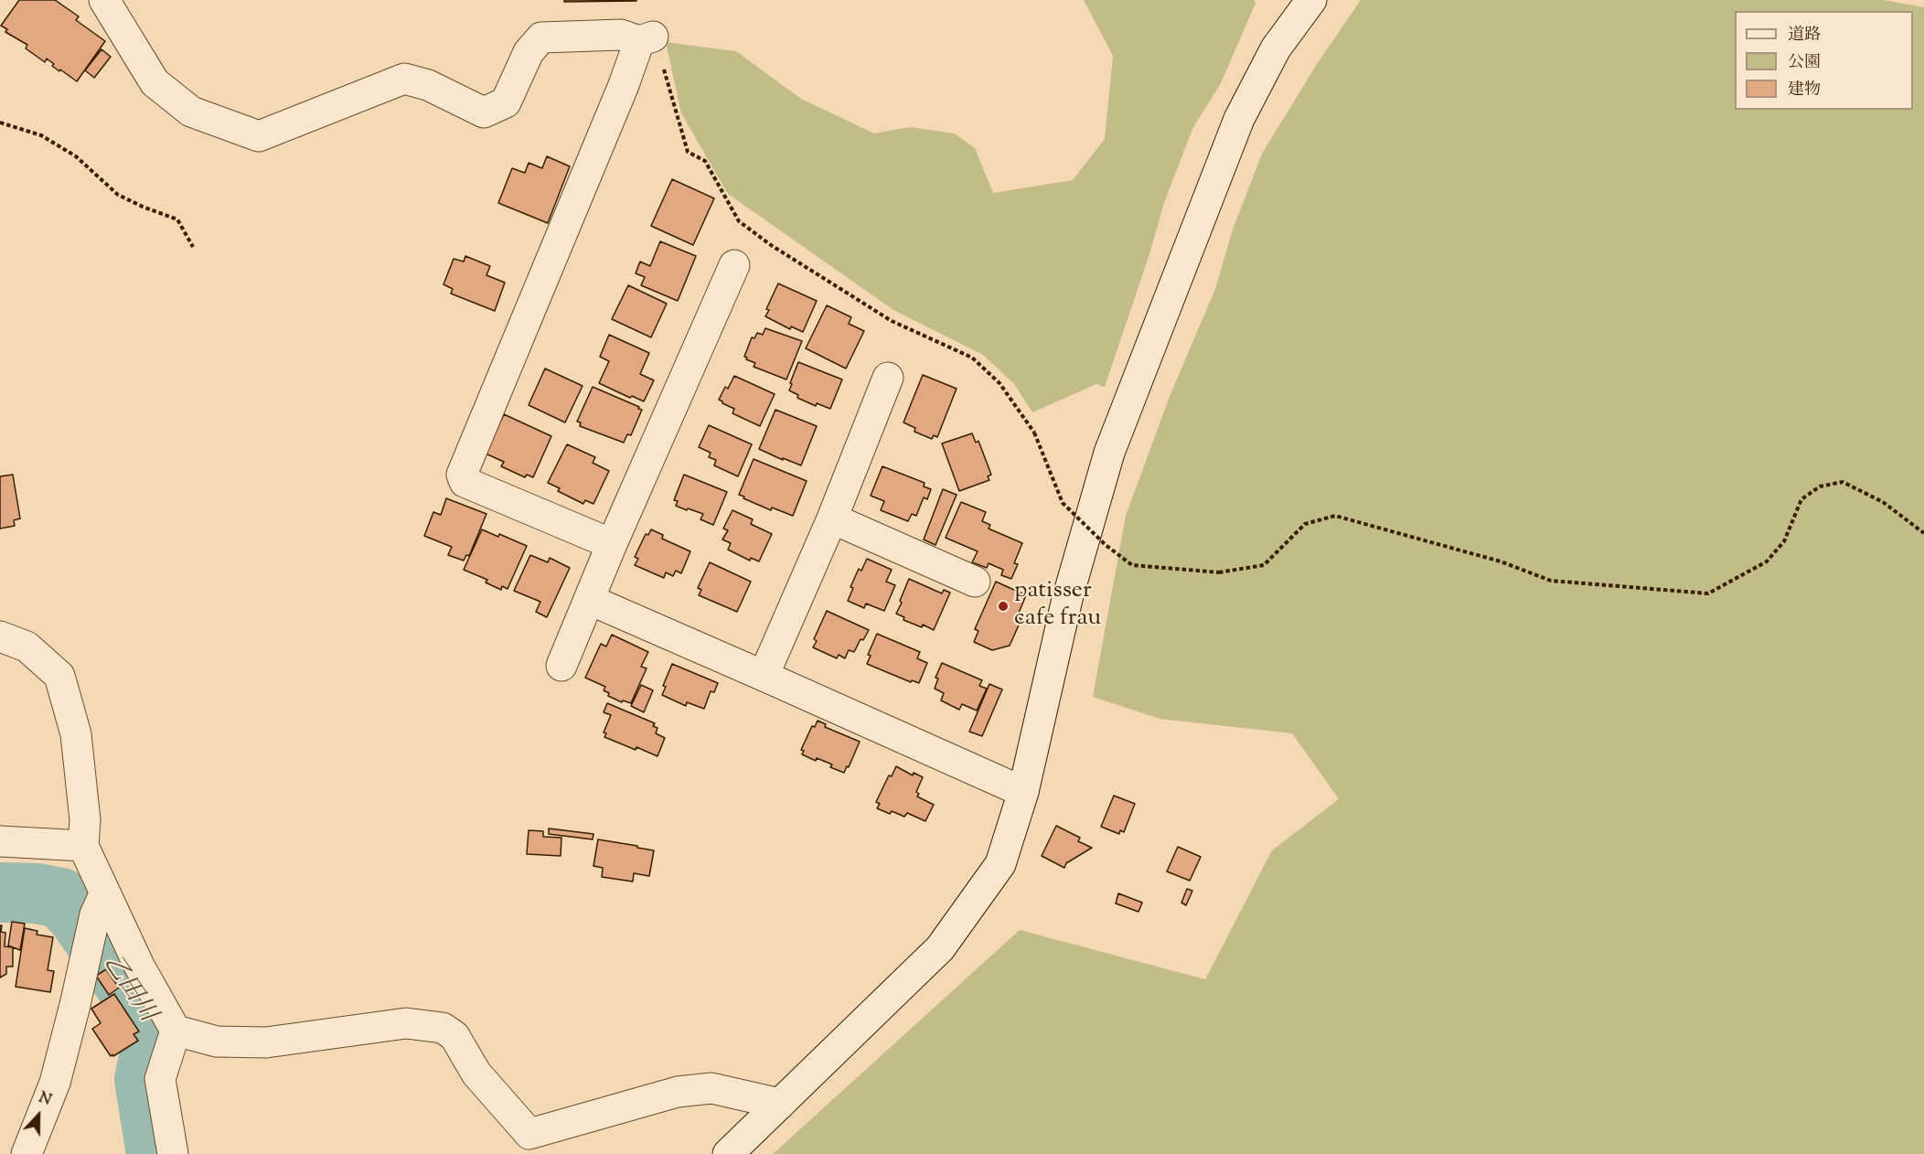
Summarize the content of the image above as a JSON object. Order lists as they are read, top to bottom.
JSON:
{
  "water": ["乙田川"],
  "places": ["patisser cafe frau"],
  "legend": ["道路", "公園", "建物"],
  "north": "top"
}
